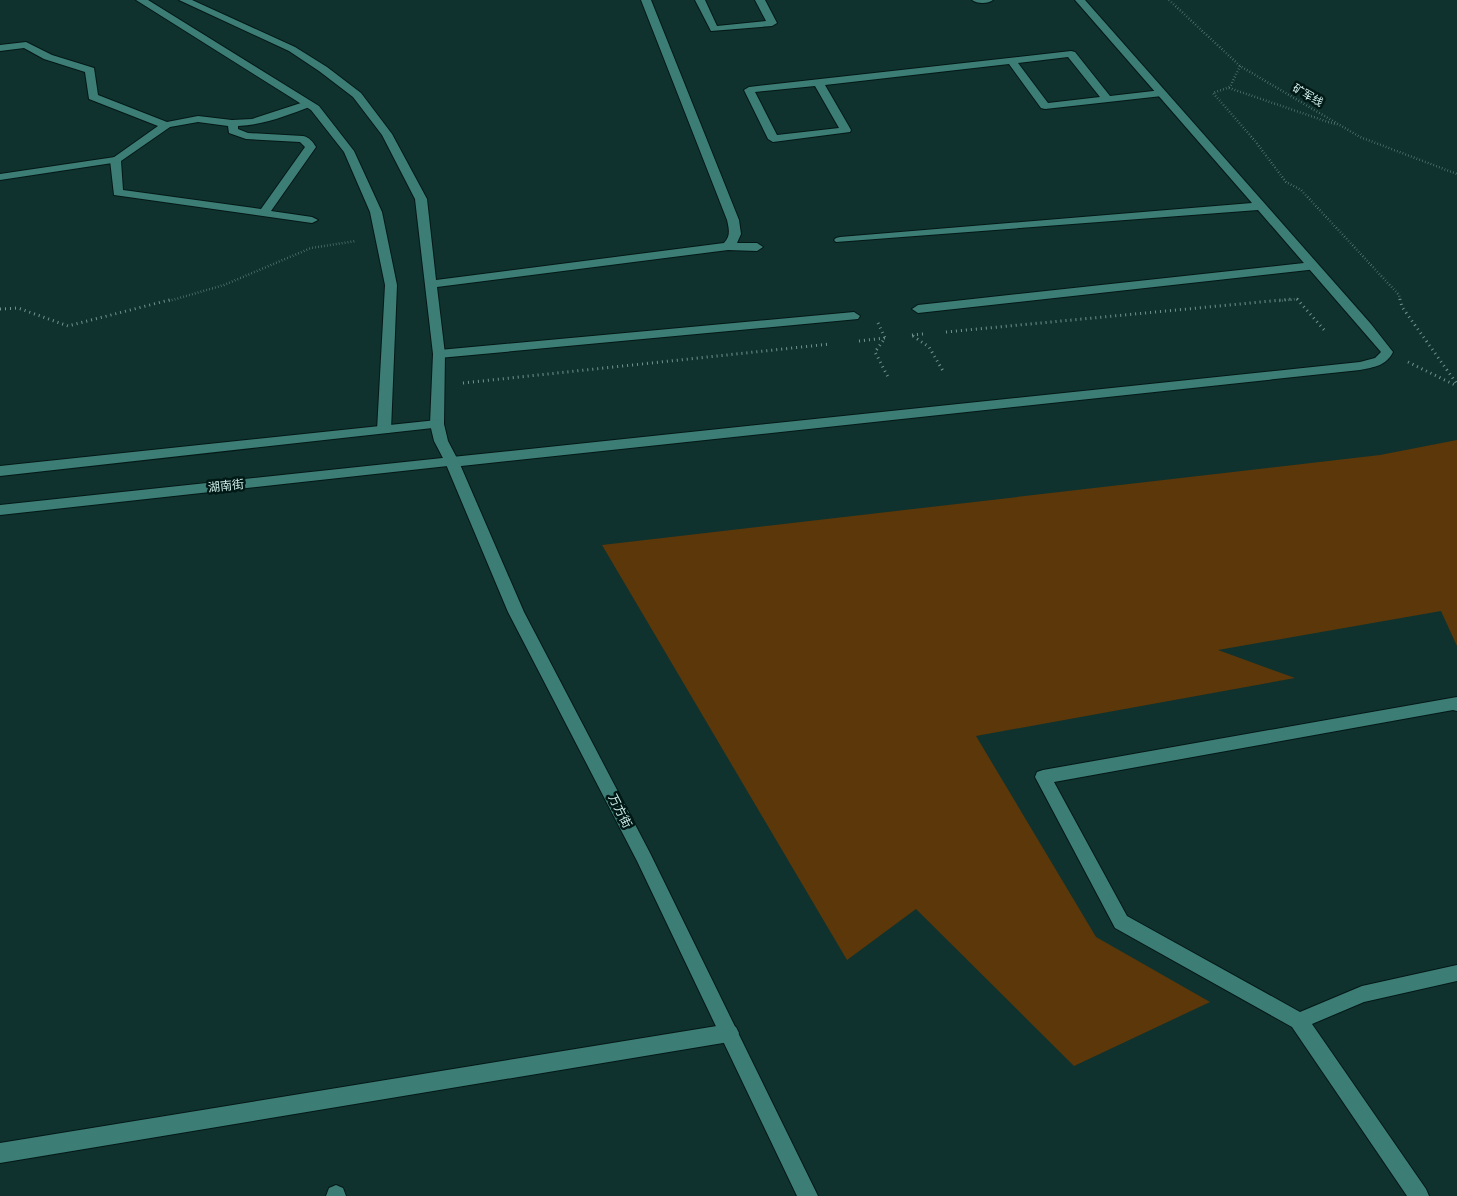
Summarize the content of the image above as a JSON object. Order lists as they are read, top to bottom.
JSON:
{
  "streets": {
    "street": ["湖南街", "万方街"],
    "path": ["矿军线"]
  },
  "crossings": [
    ["湖南街", "万方街"]
  ]
}
